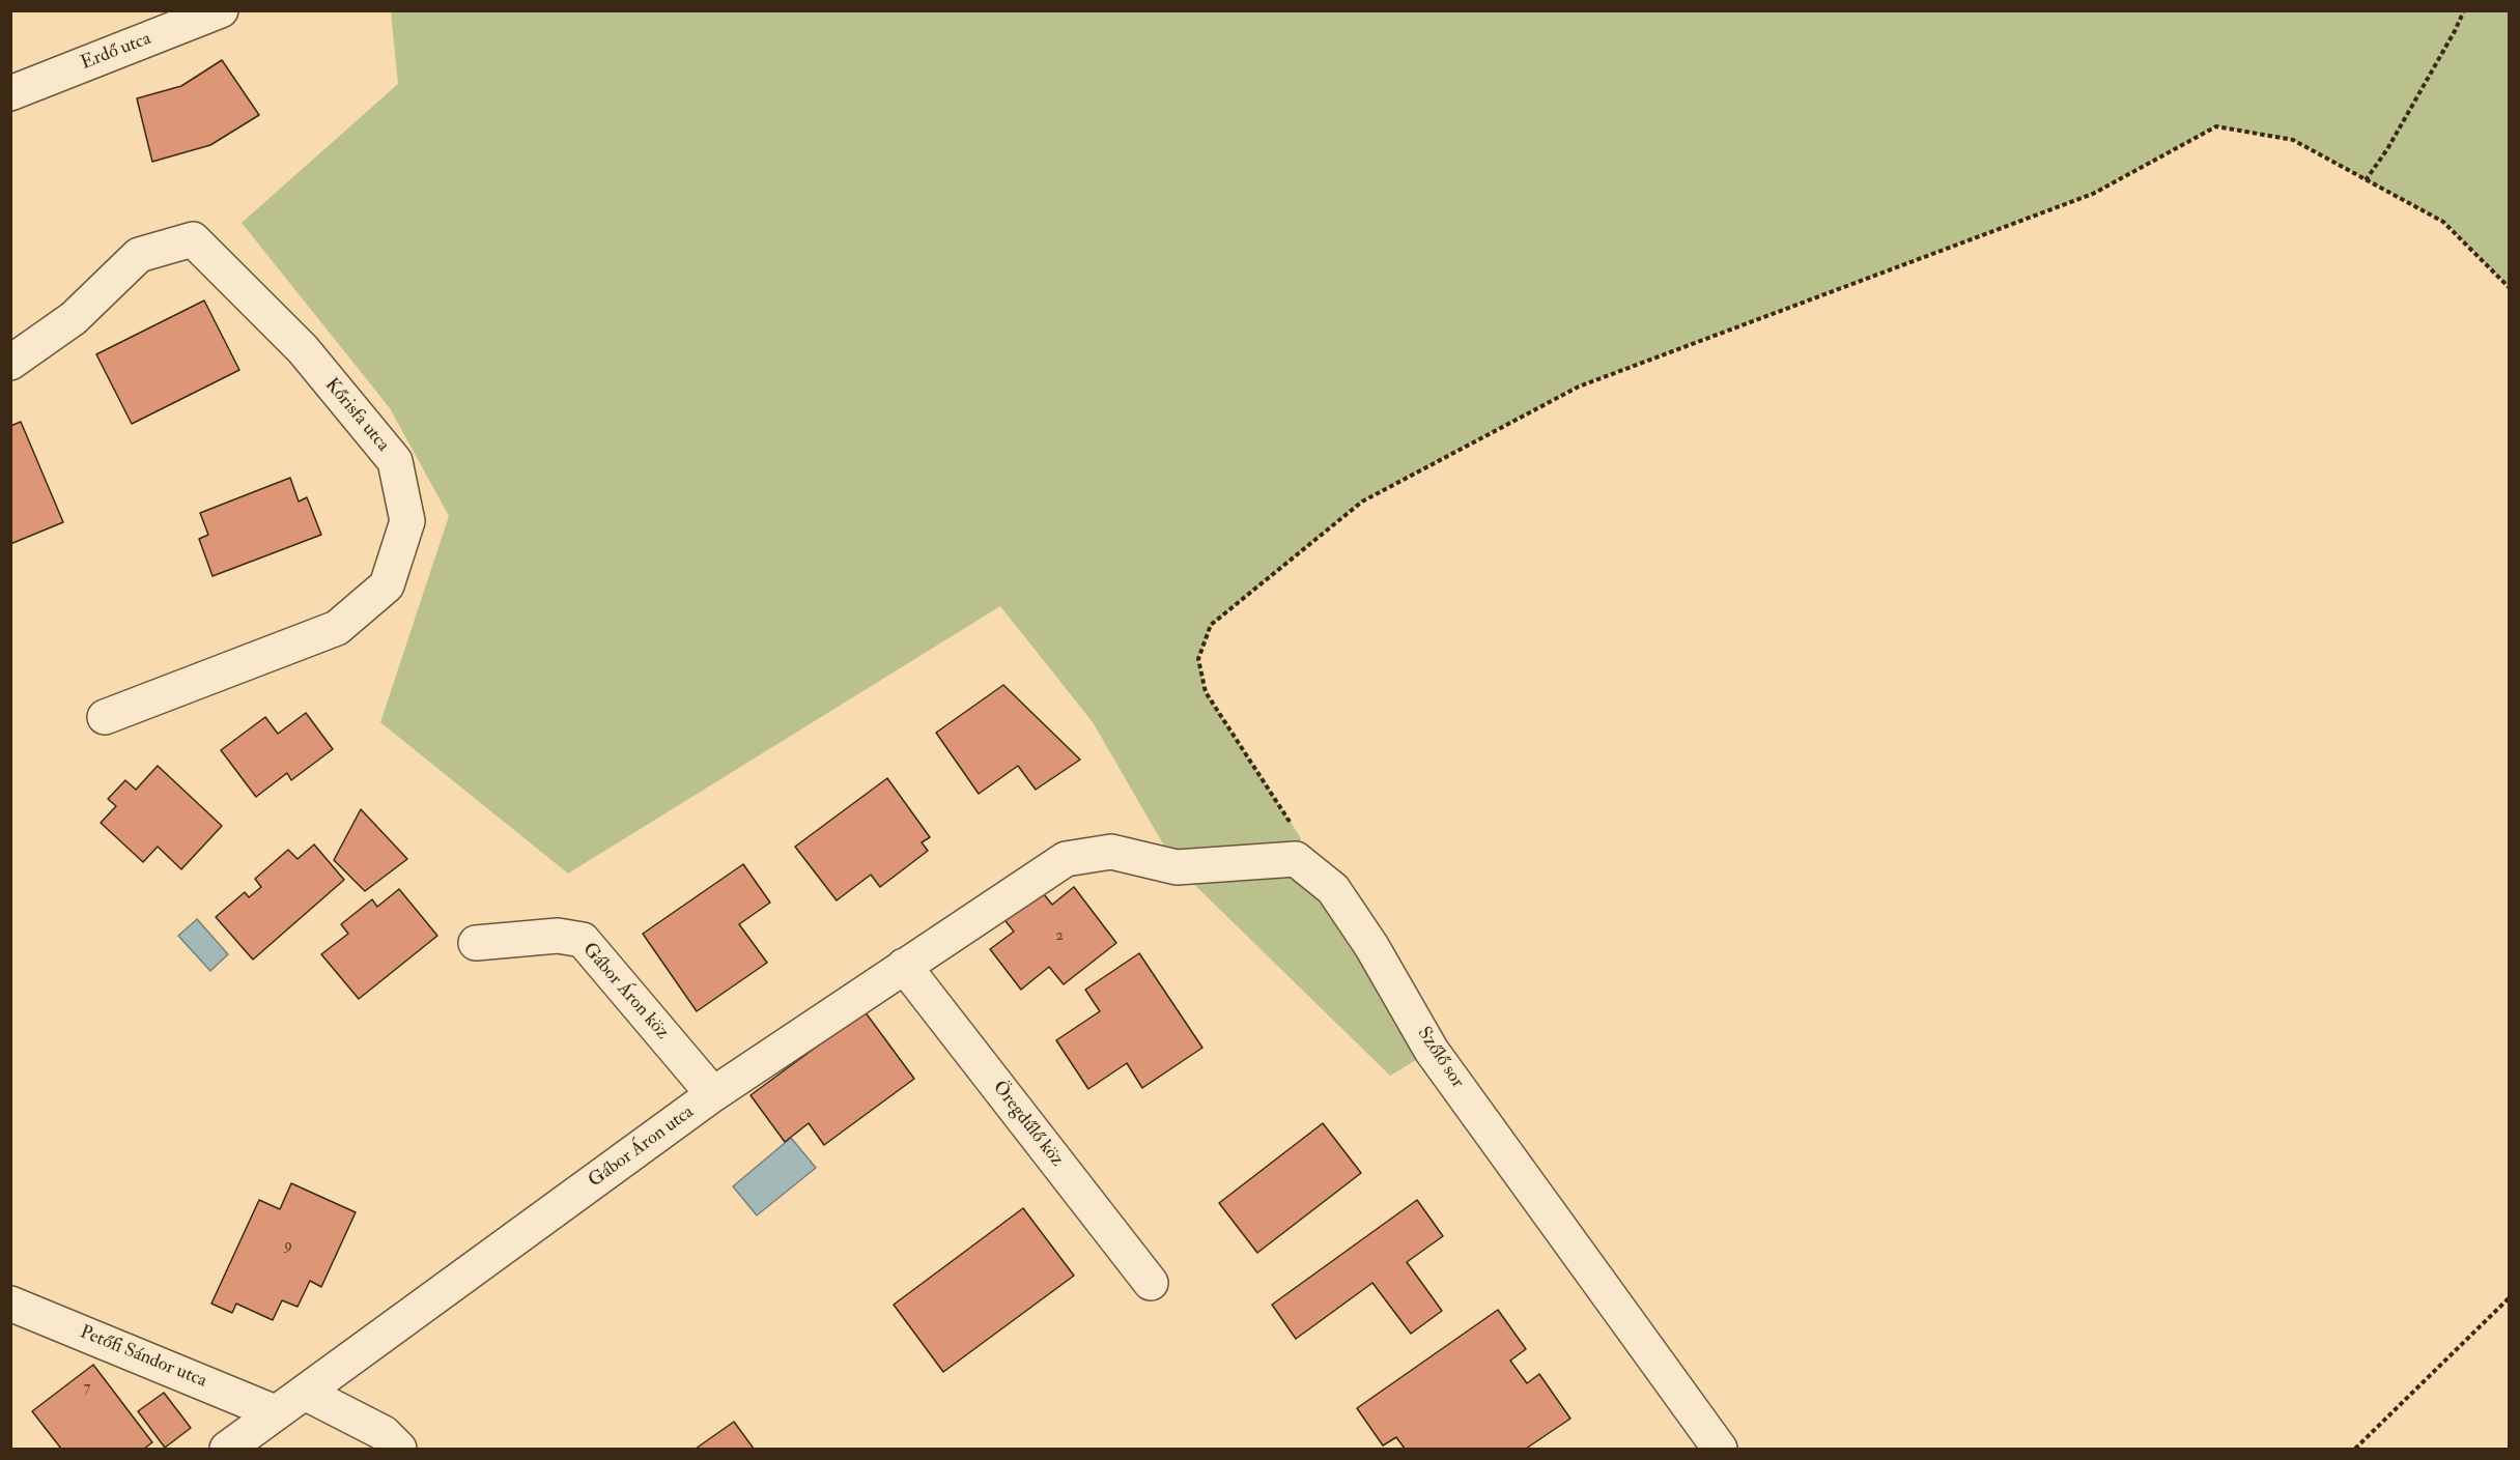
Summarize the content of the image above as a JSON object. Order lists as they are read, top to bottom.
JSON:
{
  "streets": {
    "street": [
      "Erdő utca",
      "Kőrisfa utca",
      "Gábor Áron köz",
      "Szőlő sor",
      "Öregdűlő köz",
      "Gábor Áron utca",
      "Petőfi Sándor utca"
    ]
  },
  "crossings": [
    ["Gábor Áron köz", "Gábor Áron utca"],
    ["Szőlő sor", "Gábor Áron utca"],
    ["Öregdűlő köz", "Gábor Áron utca"],
    ["Gábor Áron utca", "Petőfi Sándor utca"]
  ],
  "house_numbers": ["2", "9", "7"]
}
